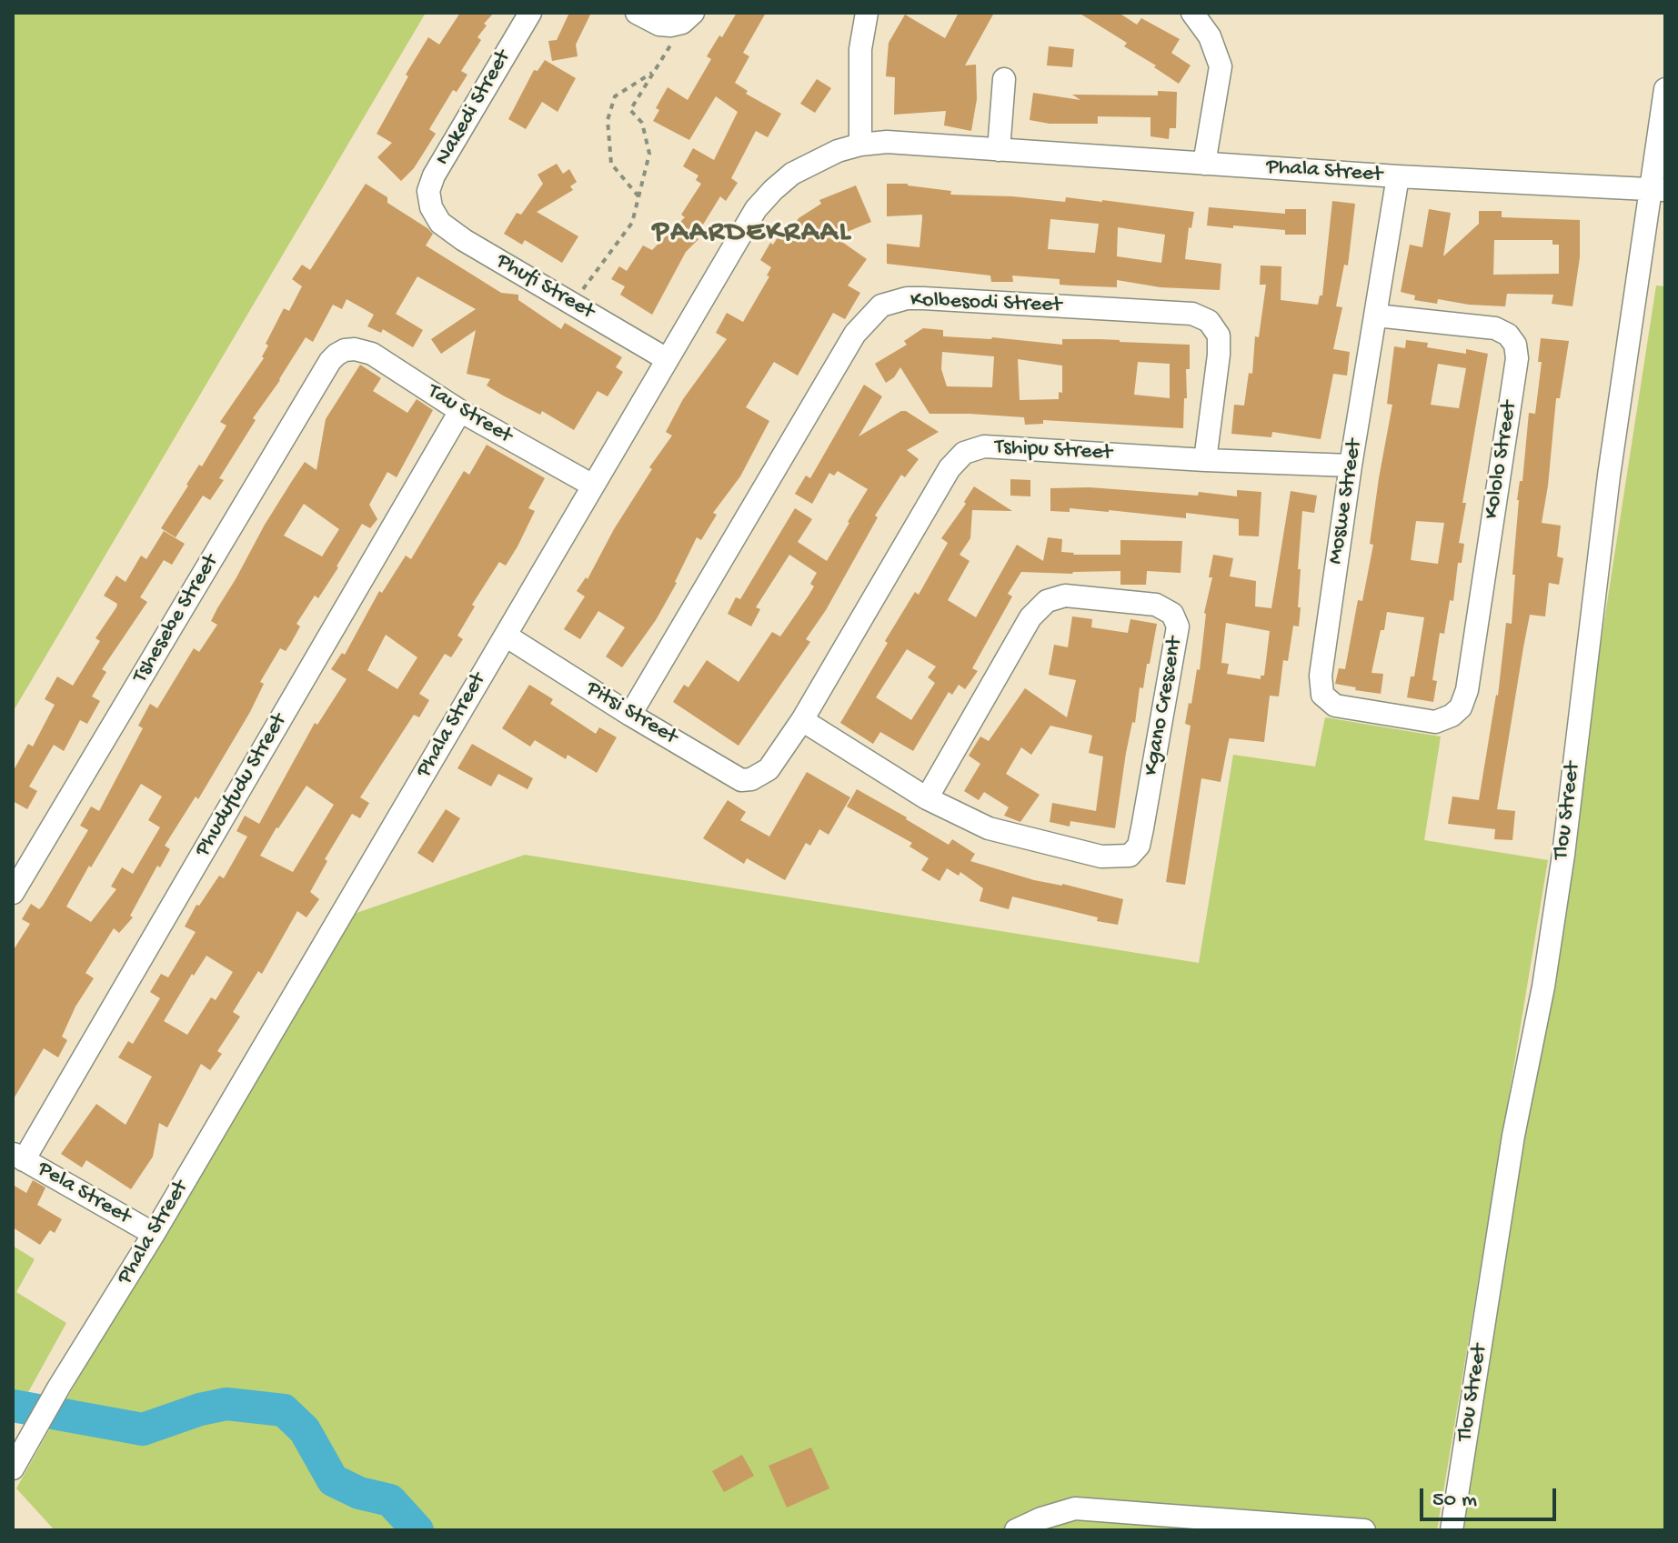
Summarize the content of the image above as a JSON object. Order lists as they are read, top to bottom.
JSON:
{
  "streets": {
    "street": [
      "Nakedi Street",
      "Phala Street",
      "Phufi Street",
      "Kolbesodi Street",
      "Tau Street",
      "Tshipu Street",
      "Kololo Street",
      "Moswe Street",
      "Tshesebe Street",
      "Kgano Crescent",
      "Pitsi Street",
      "Phudufudu Street",
      "Tlou Street",
      "Pela Street"
    ]
  },
  "crossings": [
    ["Nakedi Street", "Phufi Street"],
    ["Phala Street", "Phufi Street"],
    ["Phala Street", "Tau Street"],
    ["Phala Street", "Moswe Street"],
    ["Phala Street", "Pitsi Street"],
    ["Phala Street", "Tlou Street"],
    ["Phala Street", "Pela Street"],
    ["Kolbesodi Street", "Tshipu Street"],
    ["Kolbesodi Street", "Pitsi Street"],
    ["Tau Street", "Tshesebe Street"],
    ["Tau Street", "Phudufudu Street"],
    ["Tshipu Street", "Moswe Street"],
    ["Tshipu Street", "Kgano Crescent"],
    ["Tshipu Street", "Pitsi Street"],
    ["Kololo Street", "Moswe Street"],
    ["Phudufudu Street", "Pela Street"]
  ],
  "districts": ["PAARDEKRAAL"],
  "scale_bar": "50 m"
}
